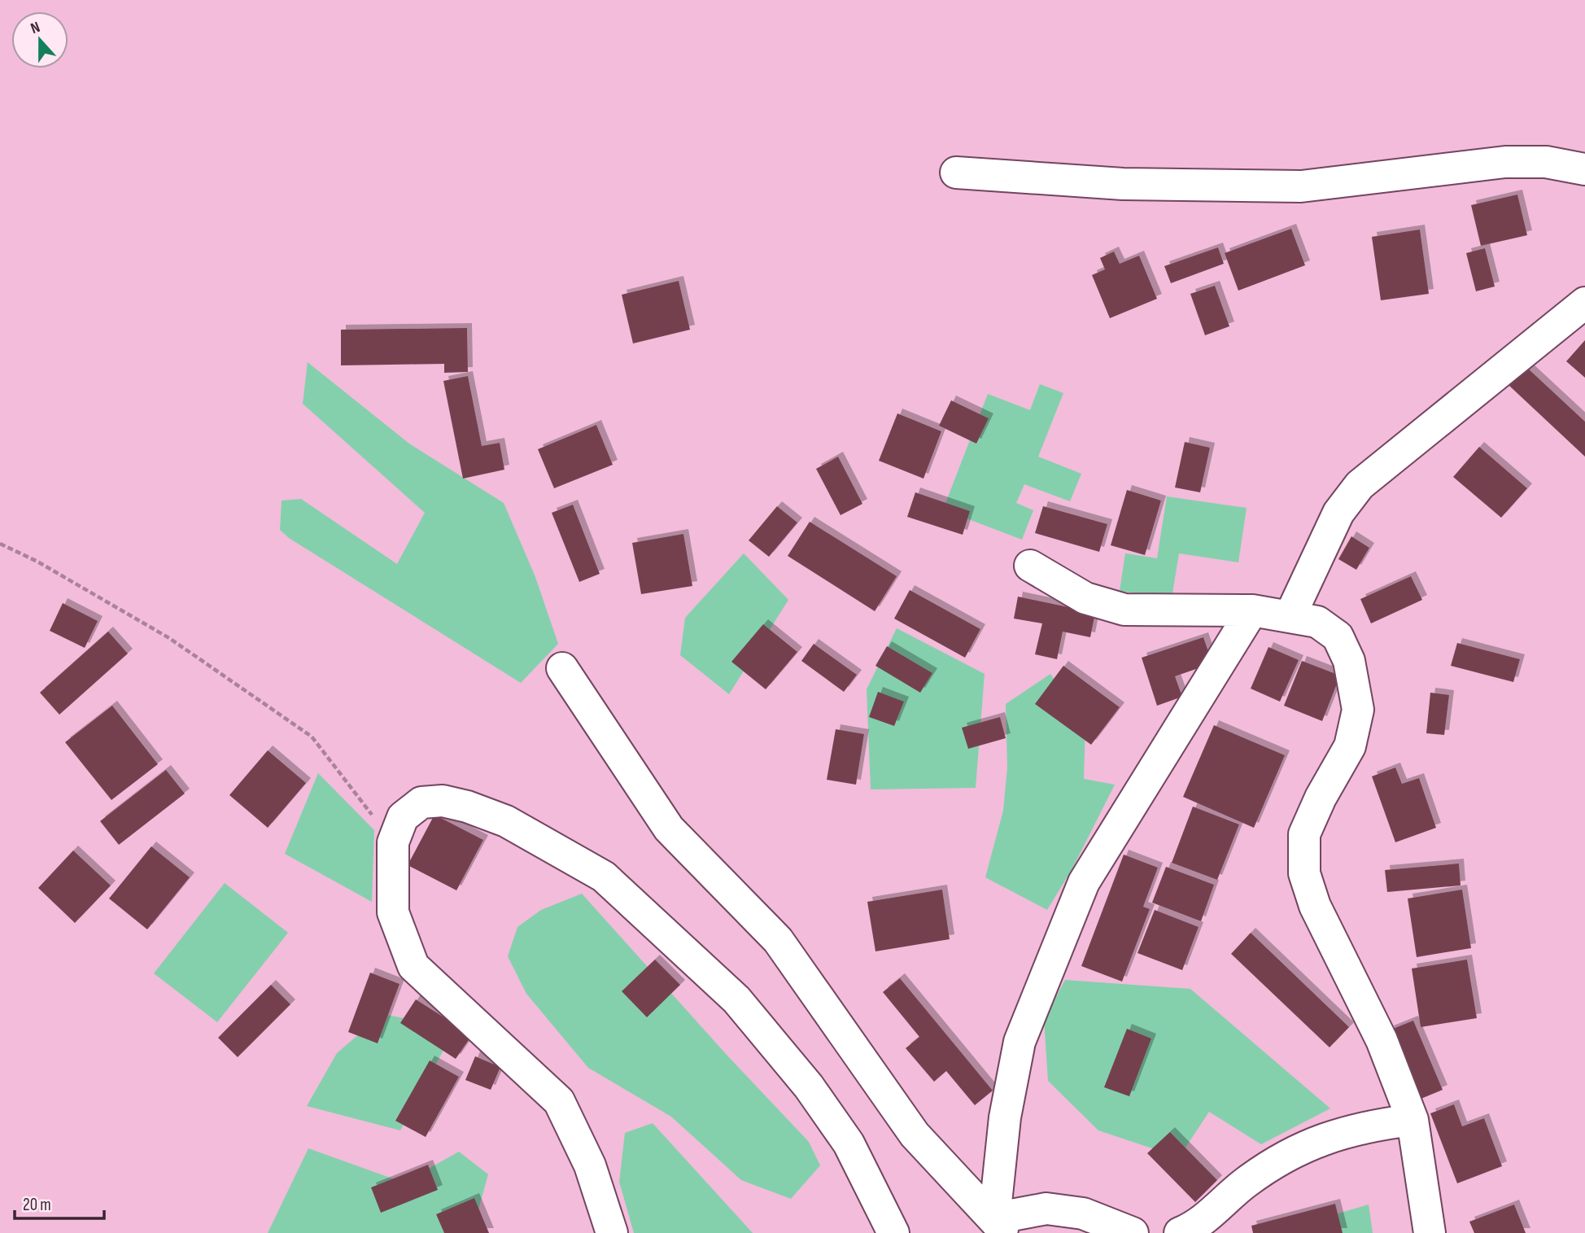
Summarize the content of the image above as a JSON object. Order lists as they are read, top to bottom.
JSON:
{
  "scale_bar": "20 m",
  "north": "top"
}
